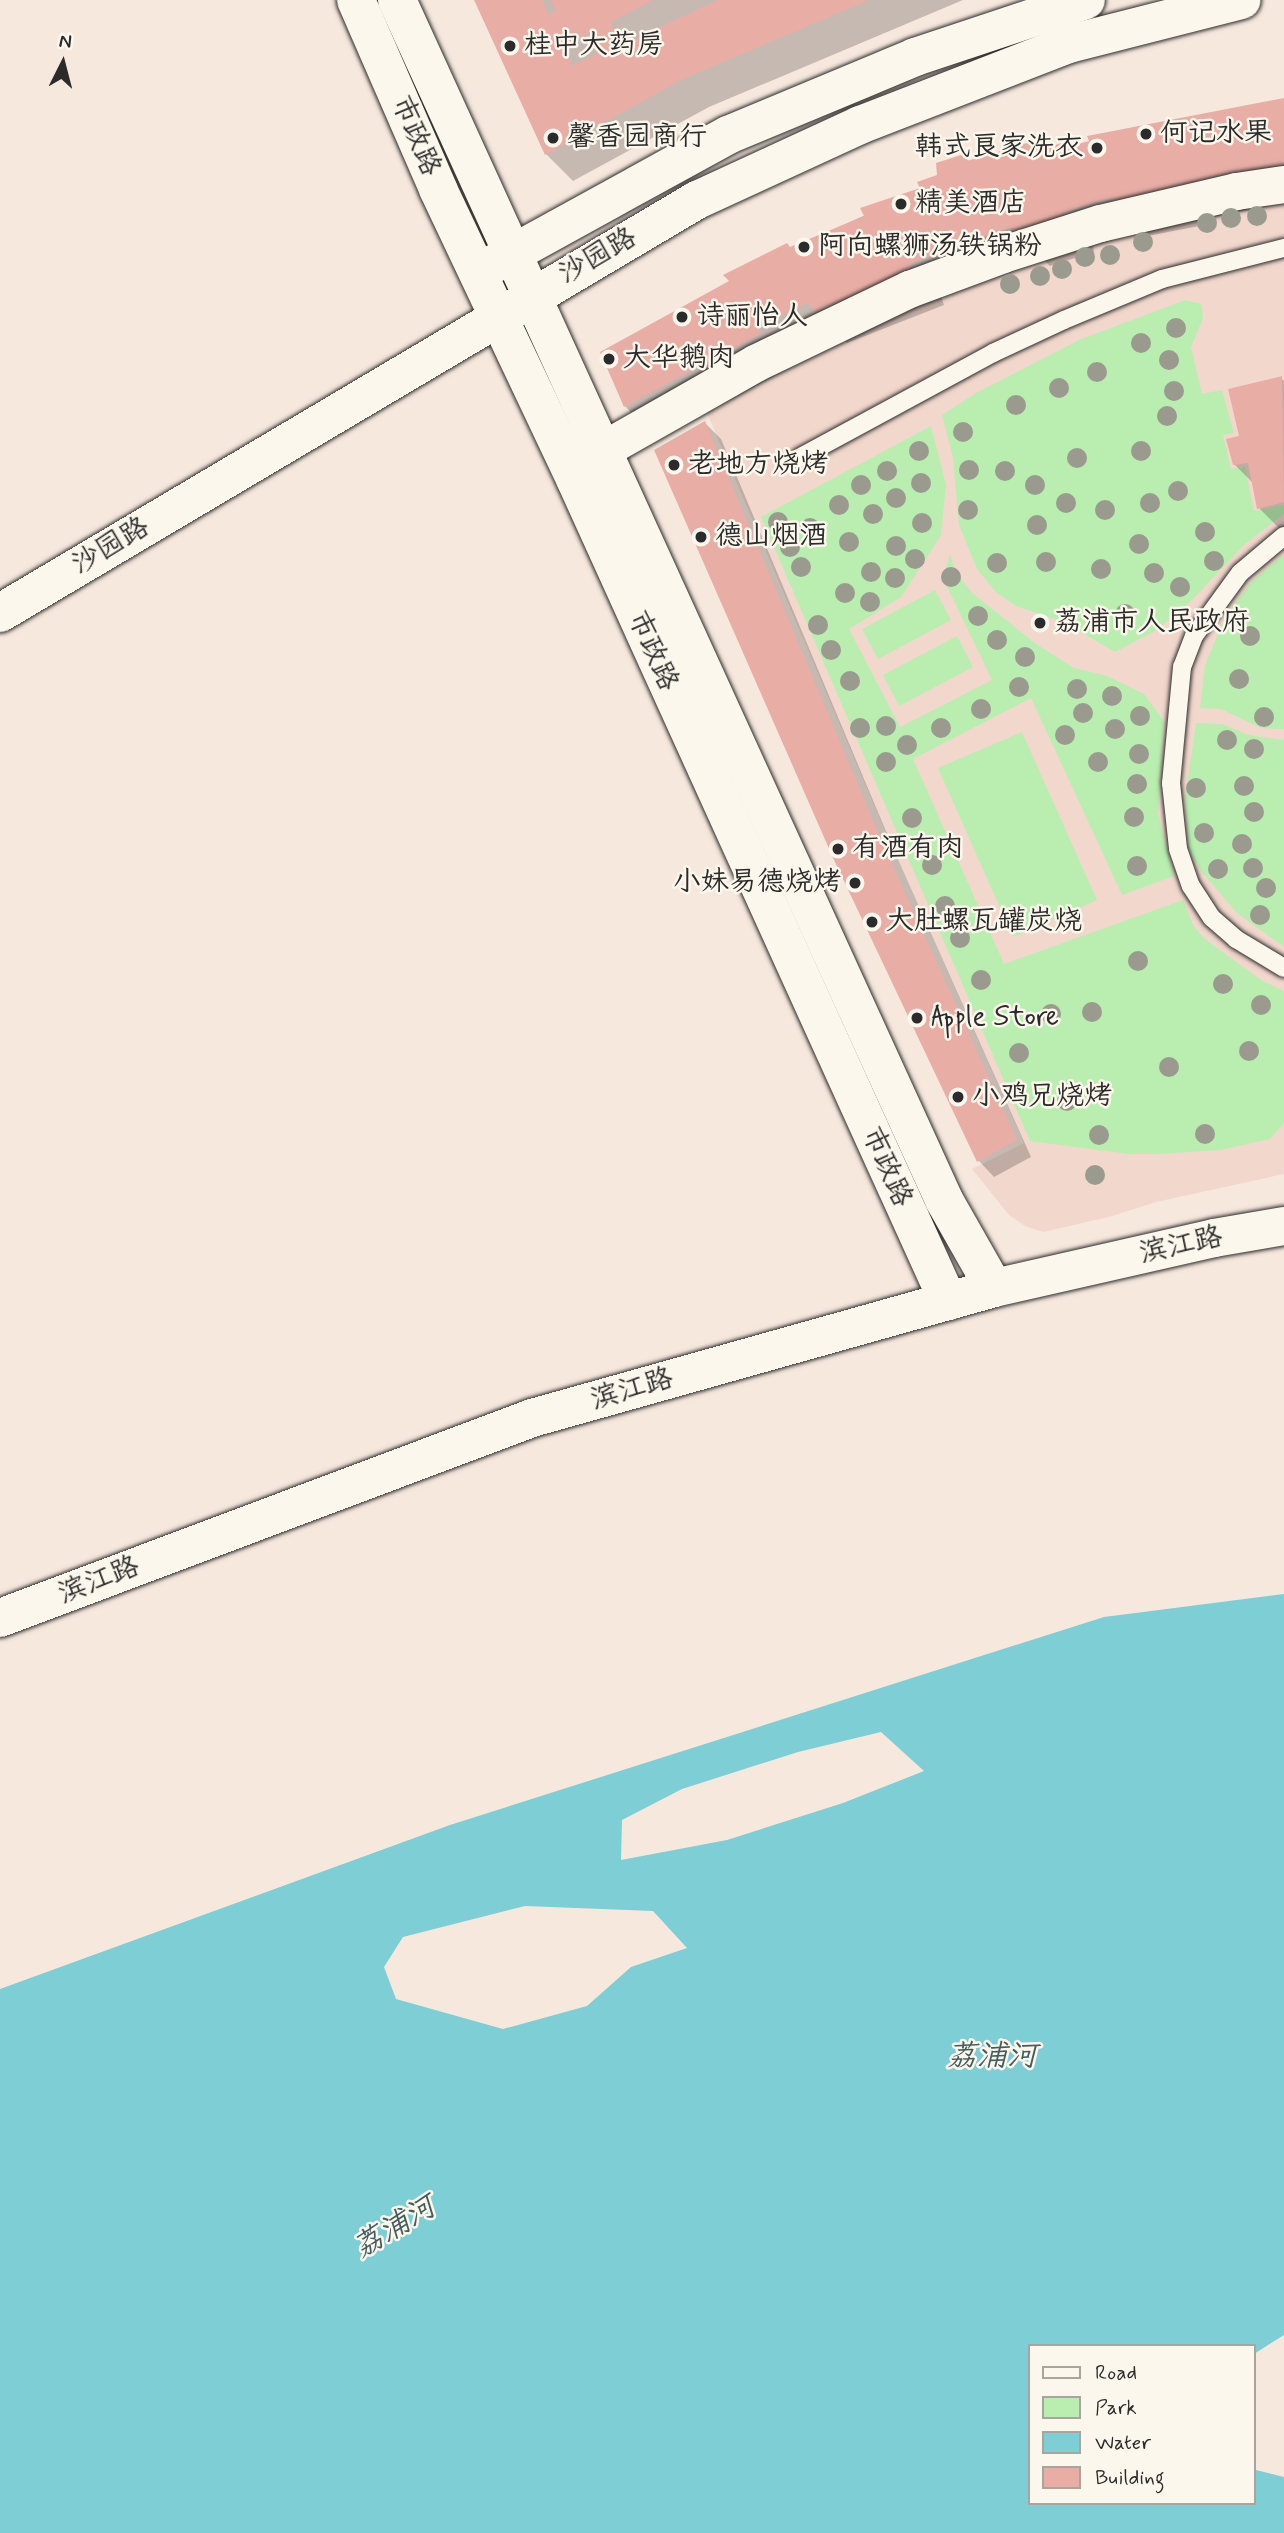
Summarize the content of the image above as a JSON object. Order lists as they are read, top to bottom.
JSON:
{
  "streets": {
    "main road": ["市政路", "沙园路", "滨江路"]
  },
  "crossings": [
    ["市政路", "沙园路"],
    ["市政路", "滨江路"]
  ],
  "water": ["荔浦河"],
  "places": [
    "桂中大药房",
    "何记水果",
    "馨香园商行",
    "韩式良家洗衣",
    "精美酒店",
    "阿向螺狮汤铁锅粉",
    "诗丽怡人",
    "大华鹅肉",
    "老地方烧烤",
    "德山烟酒",
    "荔浦市人民政府",
    "有酒有肉",
    "小妹易德烧烤",
    "大肚螺瓦罐炭烧",
    "Apple Store",
    "小鸡兄烧烤"
  ],
  "legend": [
    "Road",
    "Park",
    "Water",
    "Building"
  ],
  "north": "top"
}
